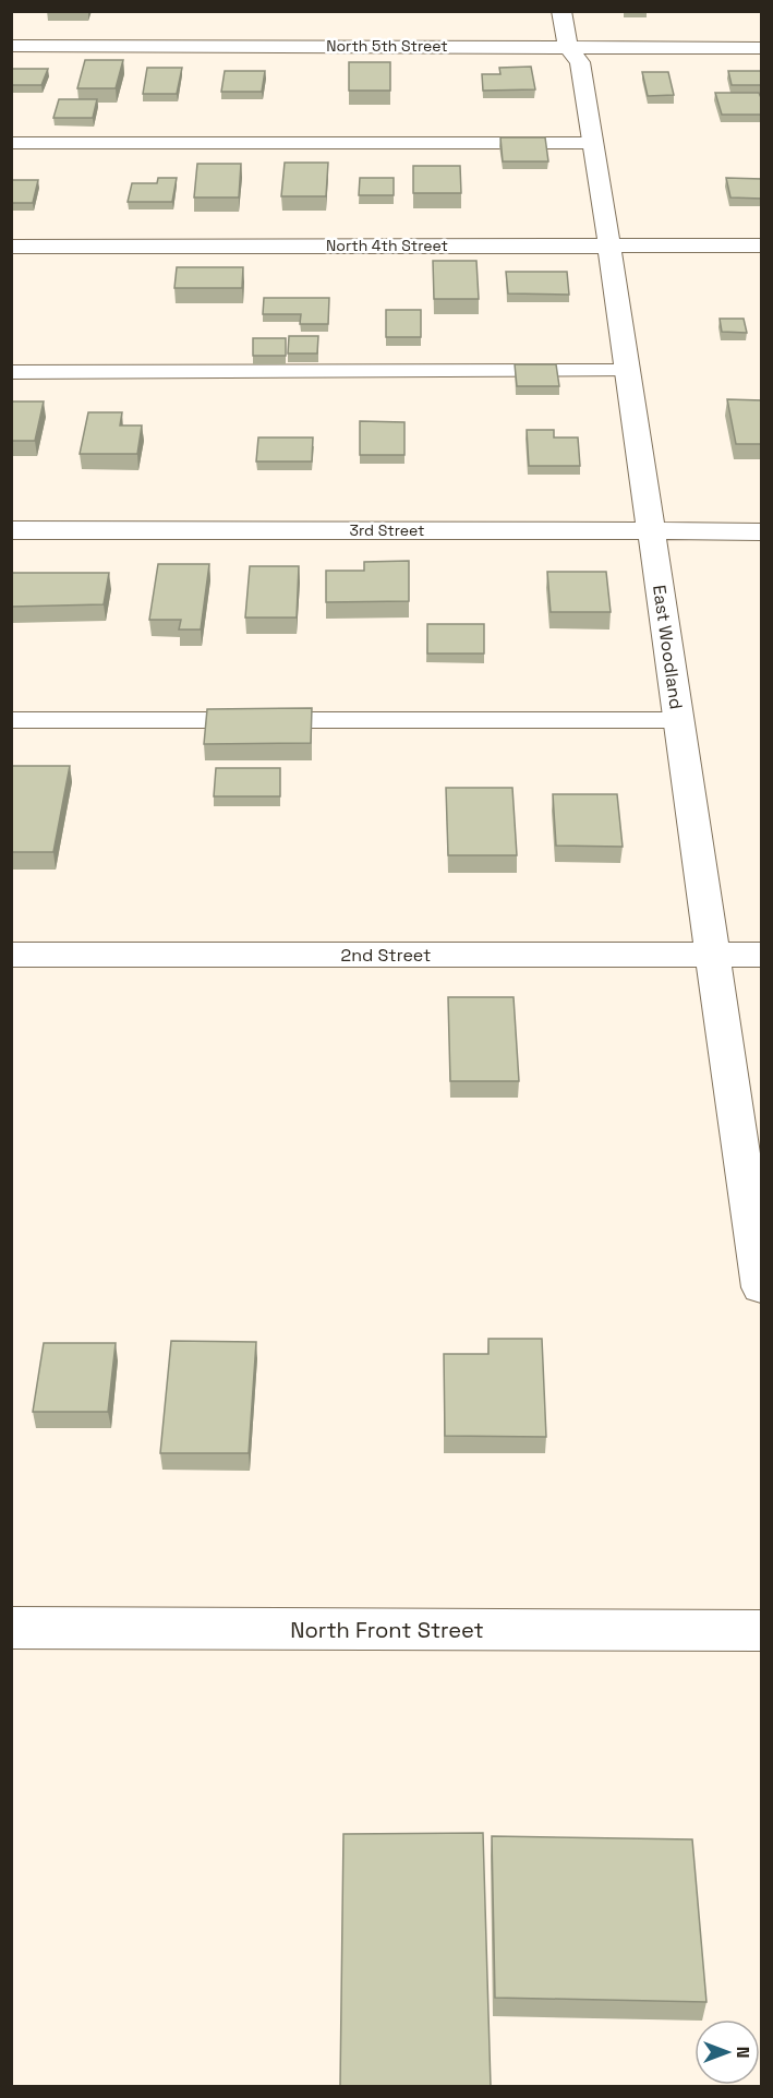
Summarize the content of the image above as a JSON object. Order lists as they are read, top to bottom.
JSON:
{
  "streets": {
    "street": [
      "North 5th Street",
      "North 4th Street",
      "3rd Street",
      "East Woodland",
      "2nd Street",
      "North Front Street"
    ]
  },
  "crossings": [
    ["North 5th Street", "East Woodland"],
    ["North 4th Street", "East Woodland"],
    ["3rd Street", "East Woodland"],
    ["East Woodland", "2nd Street"]
  ],
  "north": "right"
}
